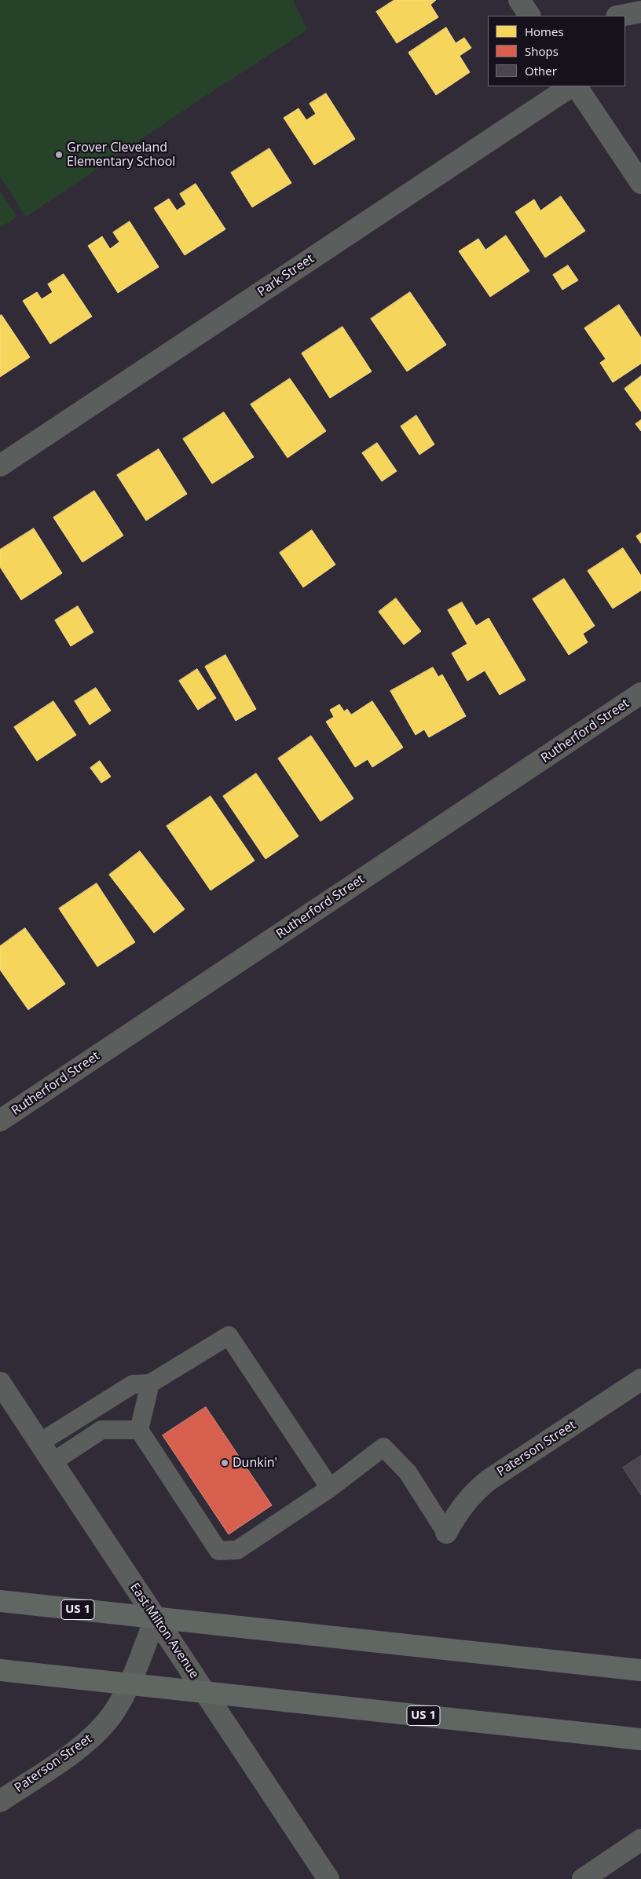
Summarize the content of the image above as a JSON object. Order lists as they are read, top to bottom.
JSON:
{
  "streets": {
    "highway": ["US 1"],
    "street": [
      "Park Street",
      "Rutherford Street",
      "Paterson Street",
      "East Milton Avenue"
    ]
  },
  "crossings": [
    ["Paterson Street", "US 1"],
    ["Paterson Street", "East Milton Avenue"],
    ["US 1", "East Milton Avenue"]
  ],
  "places": ["Grover Cleveland Elementary School", "Dunkin'"],
  "legend": ["Homes", "Shops", "Other"]
}
